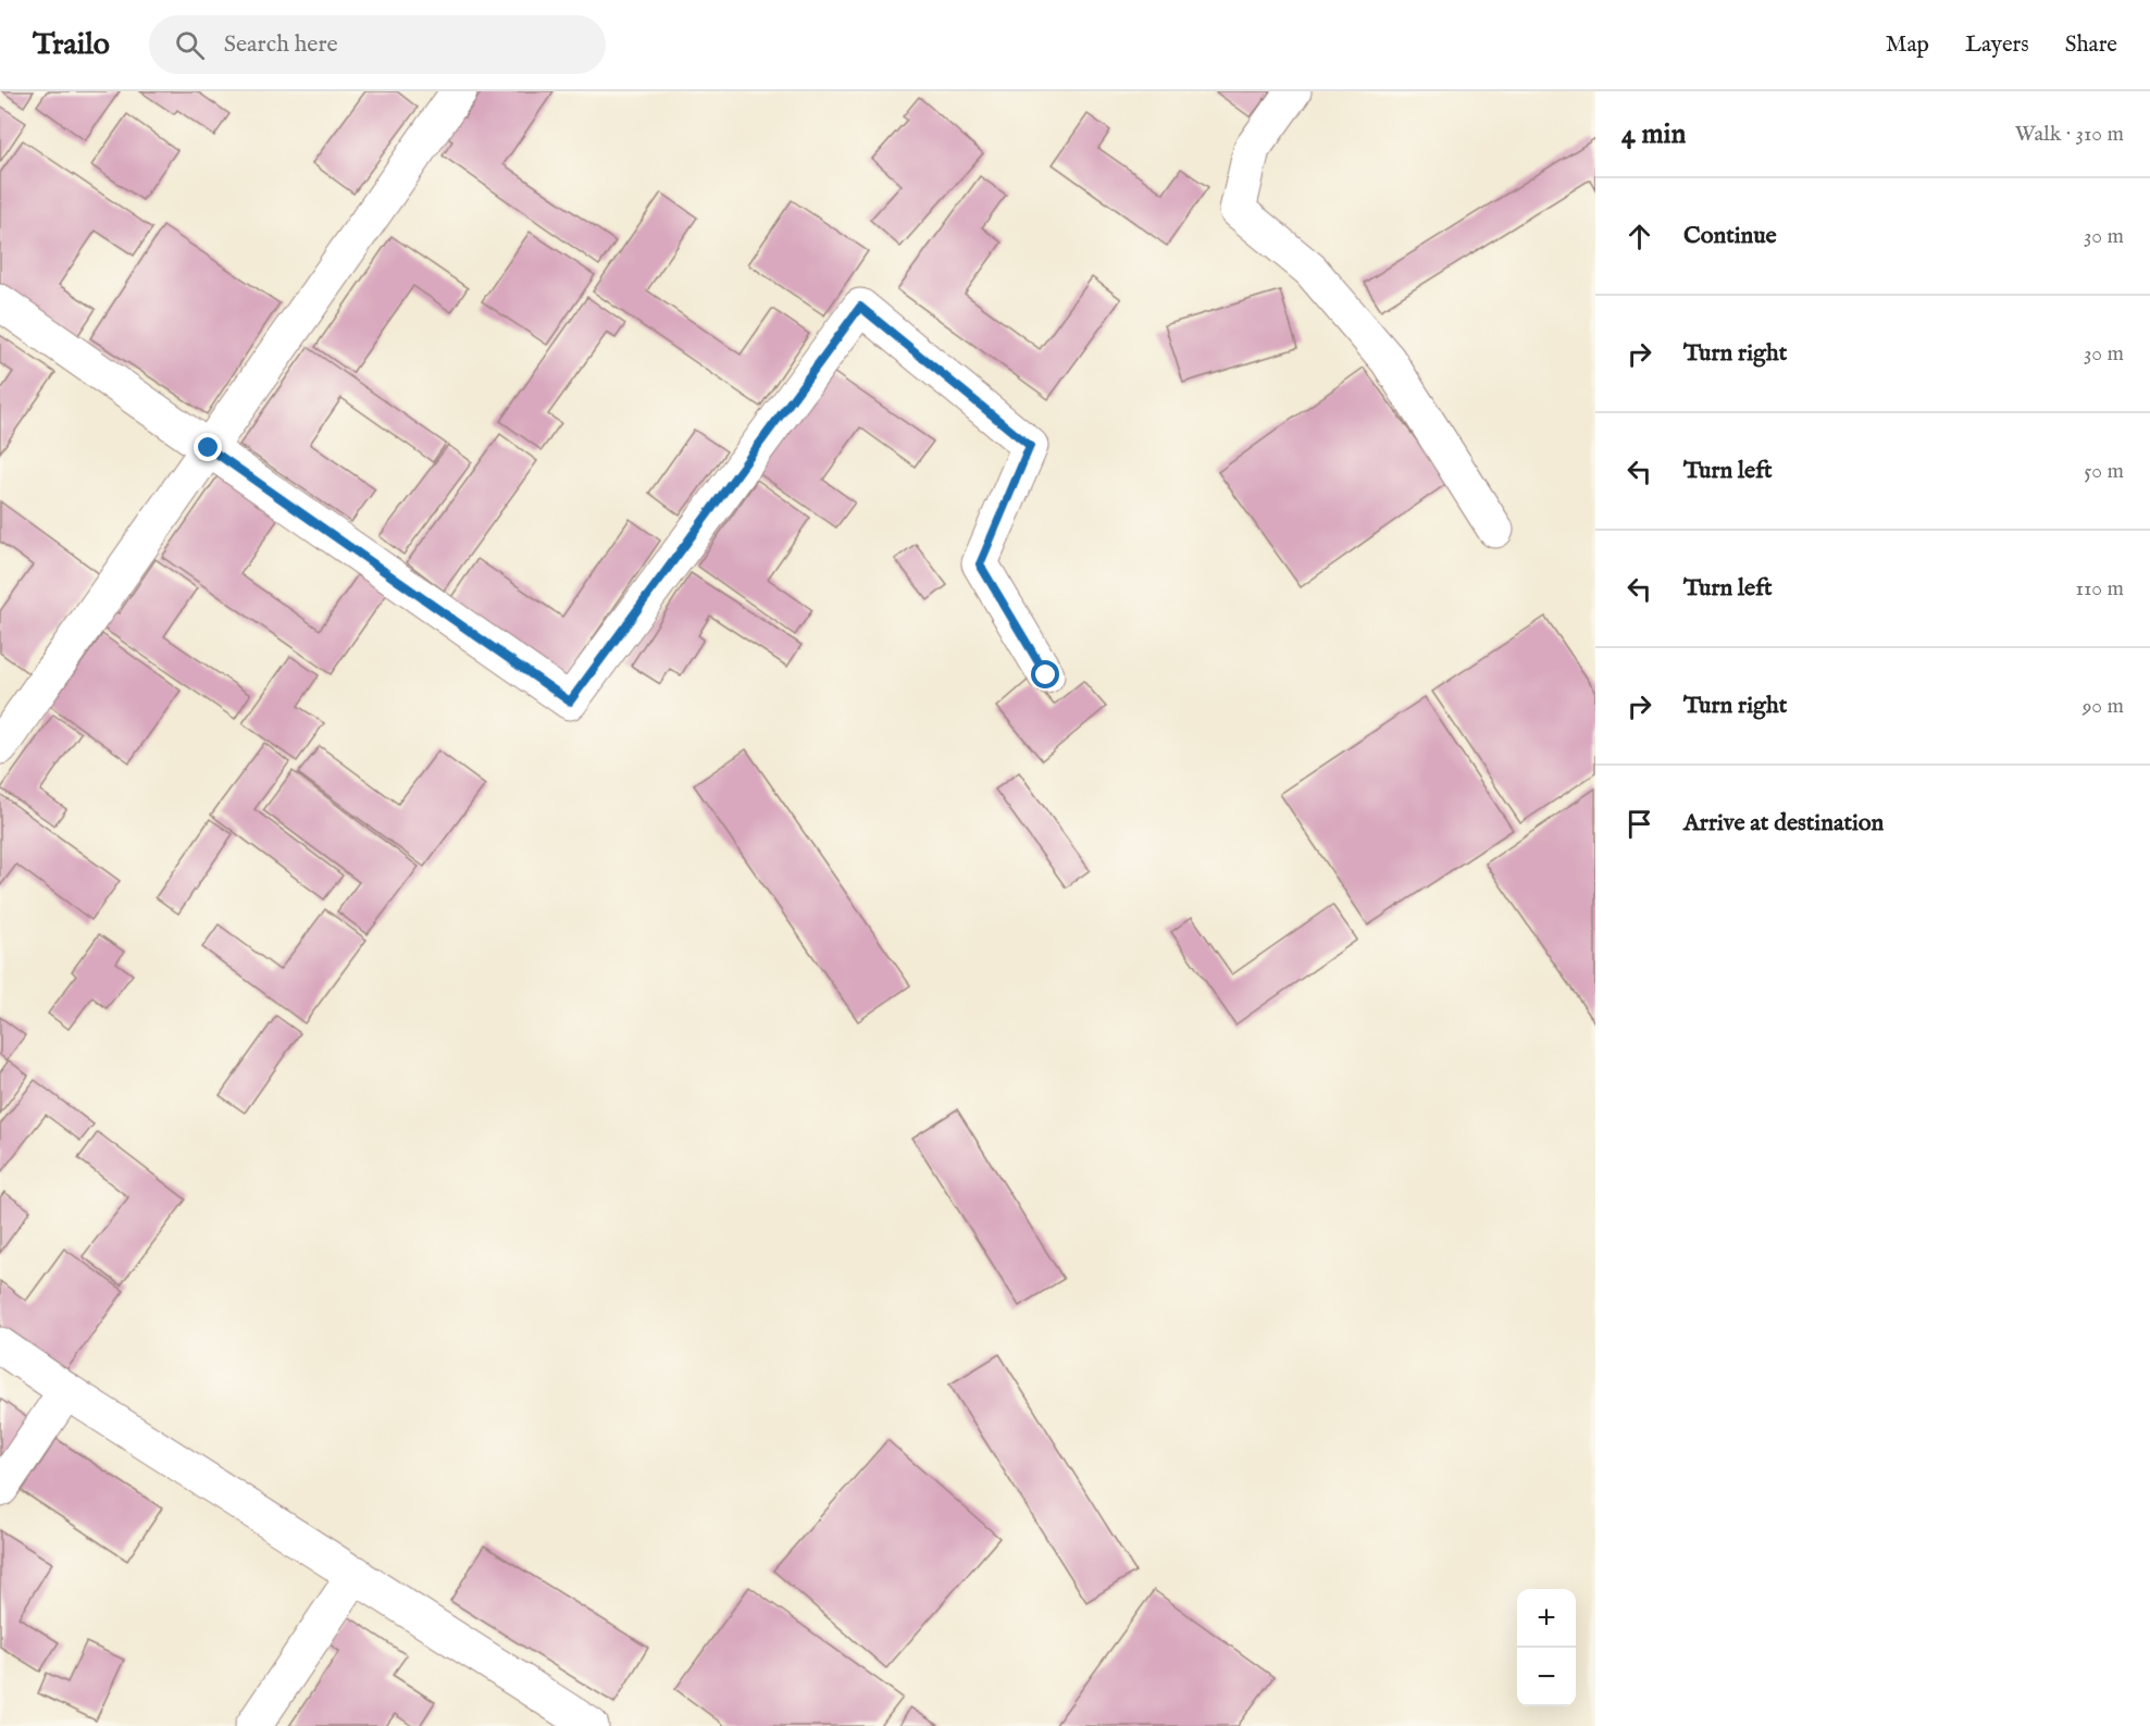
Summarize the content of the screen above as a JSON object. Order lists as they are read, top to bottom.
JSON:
{
  "page": {
    "header": "Trailo",
    "search": "Search here",
    "nav": ["Map", "Layers", "Share"],
    "heading": ["4 min", "Walk · 310 m"],
    "list": [
      ["Continue", "30 m"],
      ["Turn right", "30 m"],
      ["Turn left", "50 m"],
      ["Turn left", "110 m"],
      ["Turn right", "90 m"],
      "Arrive at destination"
    ],
    "map_buttons": ["+", "−"]
  }
}
